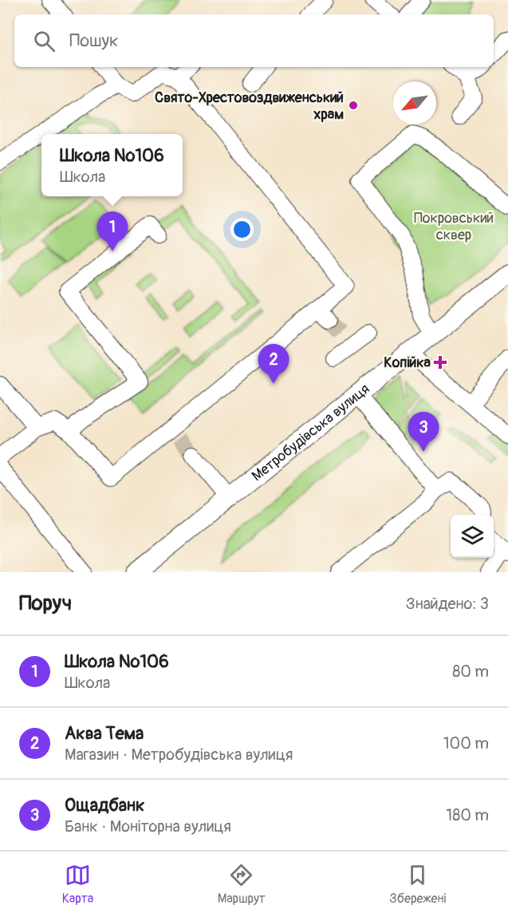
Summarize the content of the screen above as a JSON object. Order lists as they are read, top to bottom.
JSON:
{
  "streets": {
    "main road": ["Метробудівська вулиця"]
  },
  "parks": ["Покровський сквер"],
  "places": {
    "other": ["Свято-Хрестовоздвиженський храм"],
    "health": ["Копійка"]
  },
  "north": "bottom left",
  "page": {
    "search": "Пошук",
    "popup": ["Школа №106", "Школа"],
    "pins": ["1", "2", "3"],
    "heading": ["Поруч", "Знайдено: 3"],
    "list": [
      {
        "mark": "1",
        "name": "Школа №106",
        "note": "Школа",
        "value": "80 m"
      },
      {
        "mark": "2",
        "name": "Аква Тема",
        "note": "Магазин · Метробудівська вулиця",
        "value": "100 m"
      },
      {
        "mark": "3",
        "name": "Ощадбанк",
        "note": "Банк · Моніторна вулиця",
        "value": "180 m"
      }
    ],
    "nav": ["Карта", "Маршрут", "Збережені"]
  }
}
